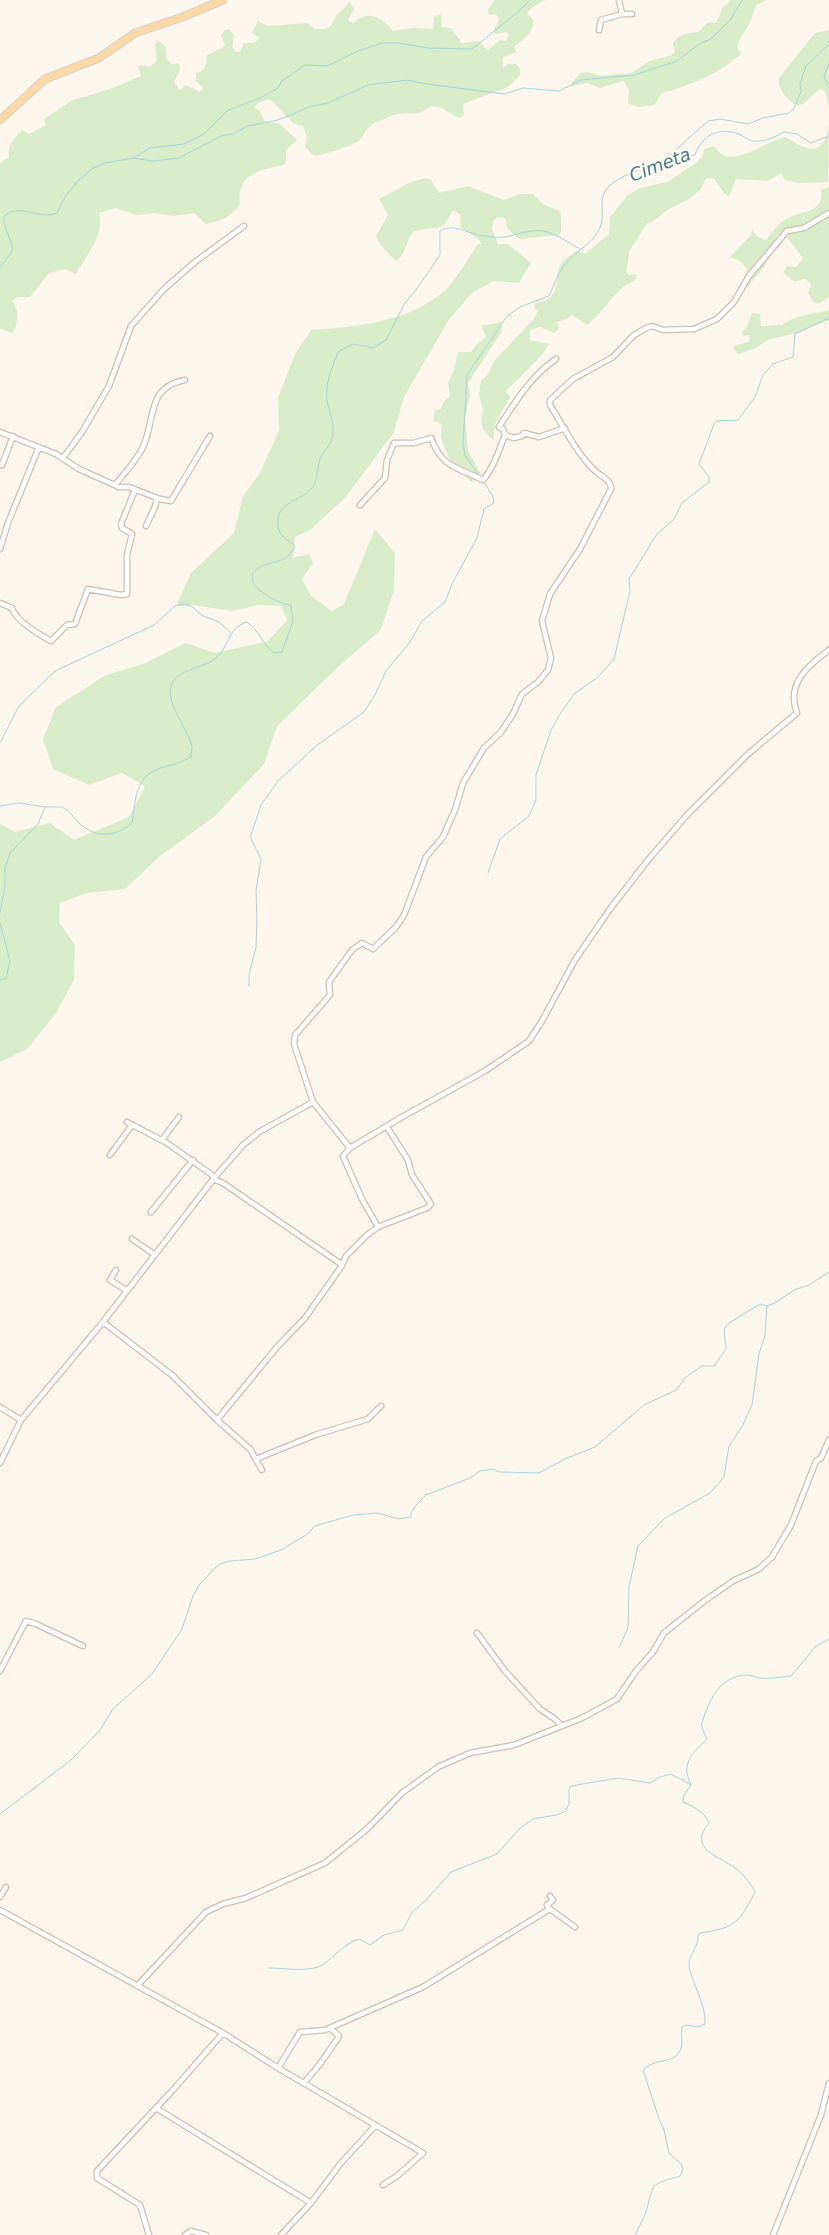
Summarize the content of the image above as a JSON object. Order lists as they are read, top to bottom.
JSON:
{
  "water": ["Cimeta"]
}
